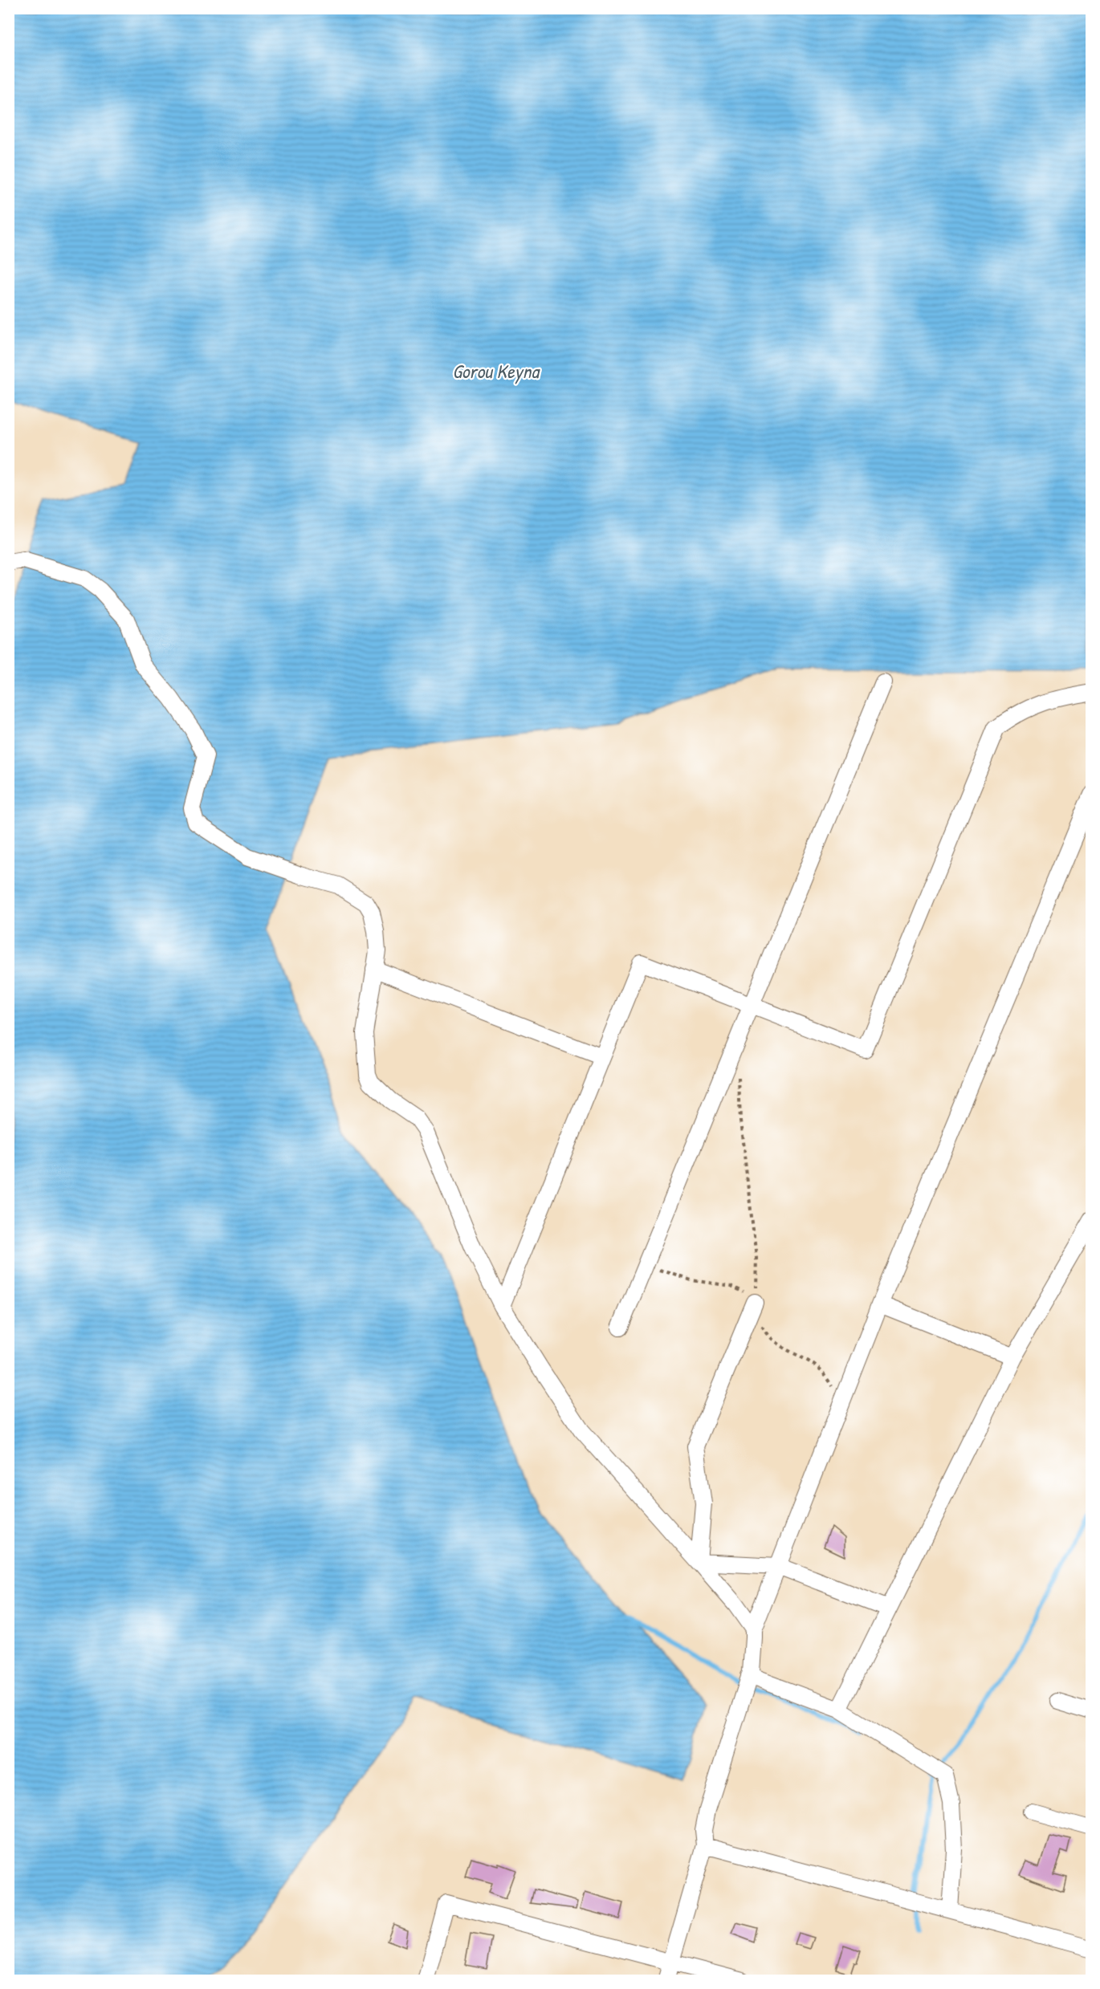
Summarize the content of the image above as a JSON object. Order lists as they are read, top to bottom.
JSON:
{
  "water": ["Gorou Keyna"]
}
